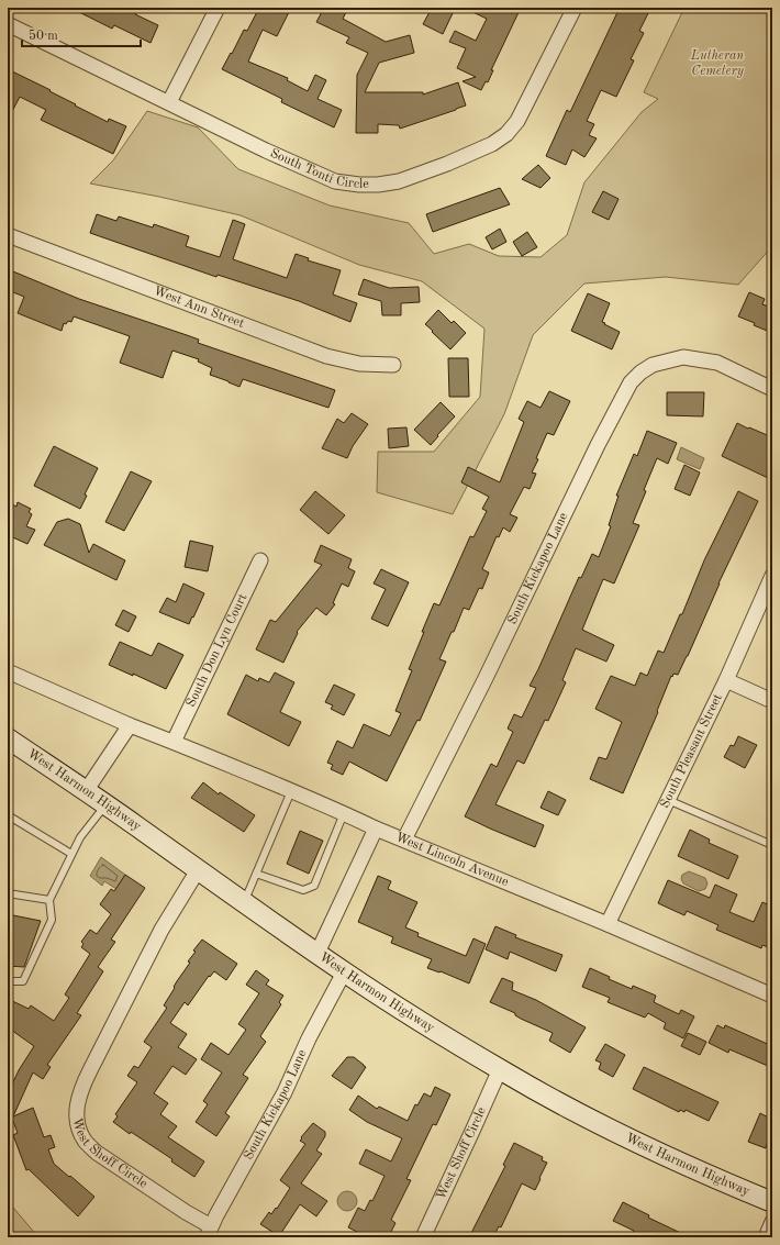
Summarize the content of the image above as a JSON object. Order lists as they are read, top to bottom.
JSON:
{
  "streets": {
    "main road": ["West Harmon Highway"],
    "street": [
      "South Tonti Circle",
      "West Ann Street",
      "South Kickapoo Lane",
      "South Don Lyn Court",
      "South Pleasant Street",
      "West Lincoln Avenue",
      "West Shoff Circle"
    ]
  },
  "crossings": [
    ["South Kickapoo Lane", "West Harmon Highway"],
    ["South Kickapoo Lane", "West Lincoln Avenue"],
    ["South Kickapoo Lane", "West Shoff Circle"],
    ["South Don Lyn Court", "West Lincoln Avenue"],
    ["South Pleasant Street", "West Lincoln Avenue"],
    ["West Harmon Highway", "West Shoff Circle"]
  ],
  "parks": ["Lutheran Cemetery"],
  "scale_bar": "50 m"
}
